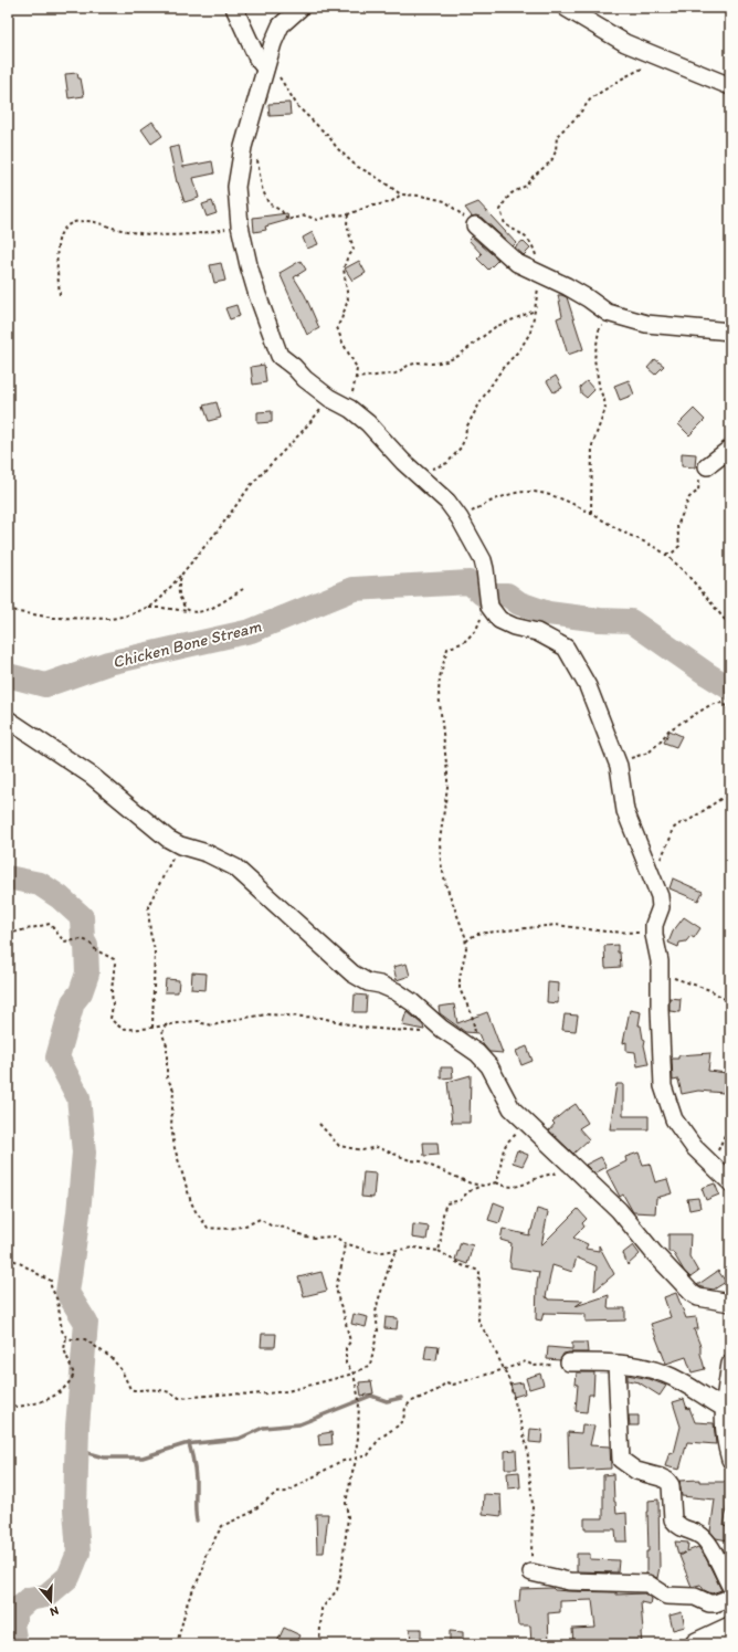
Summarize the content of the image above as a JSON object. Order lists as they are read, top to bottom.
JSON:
{
  "water": ["Chicken Bone Stream"],
  "north": "bottom"
}
